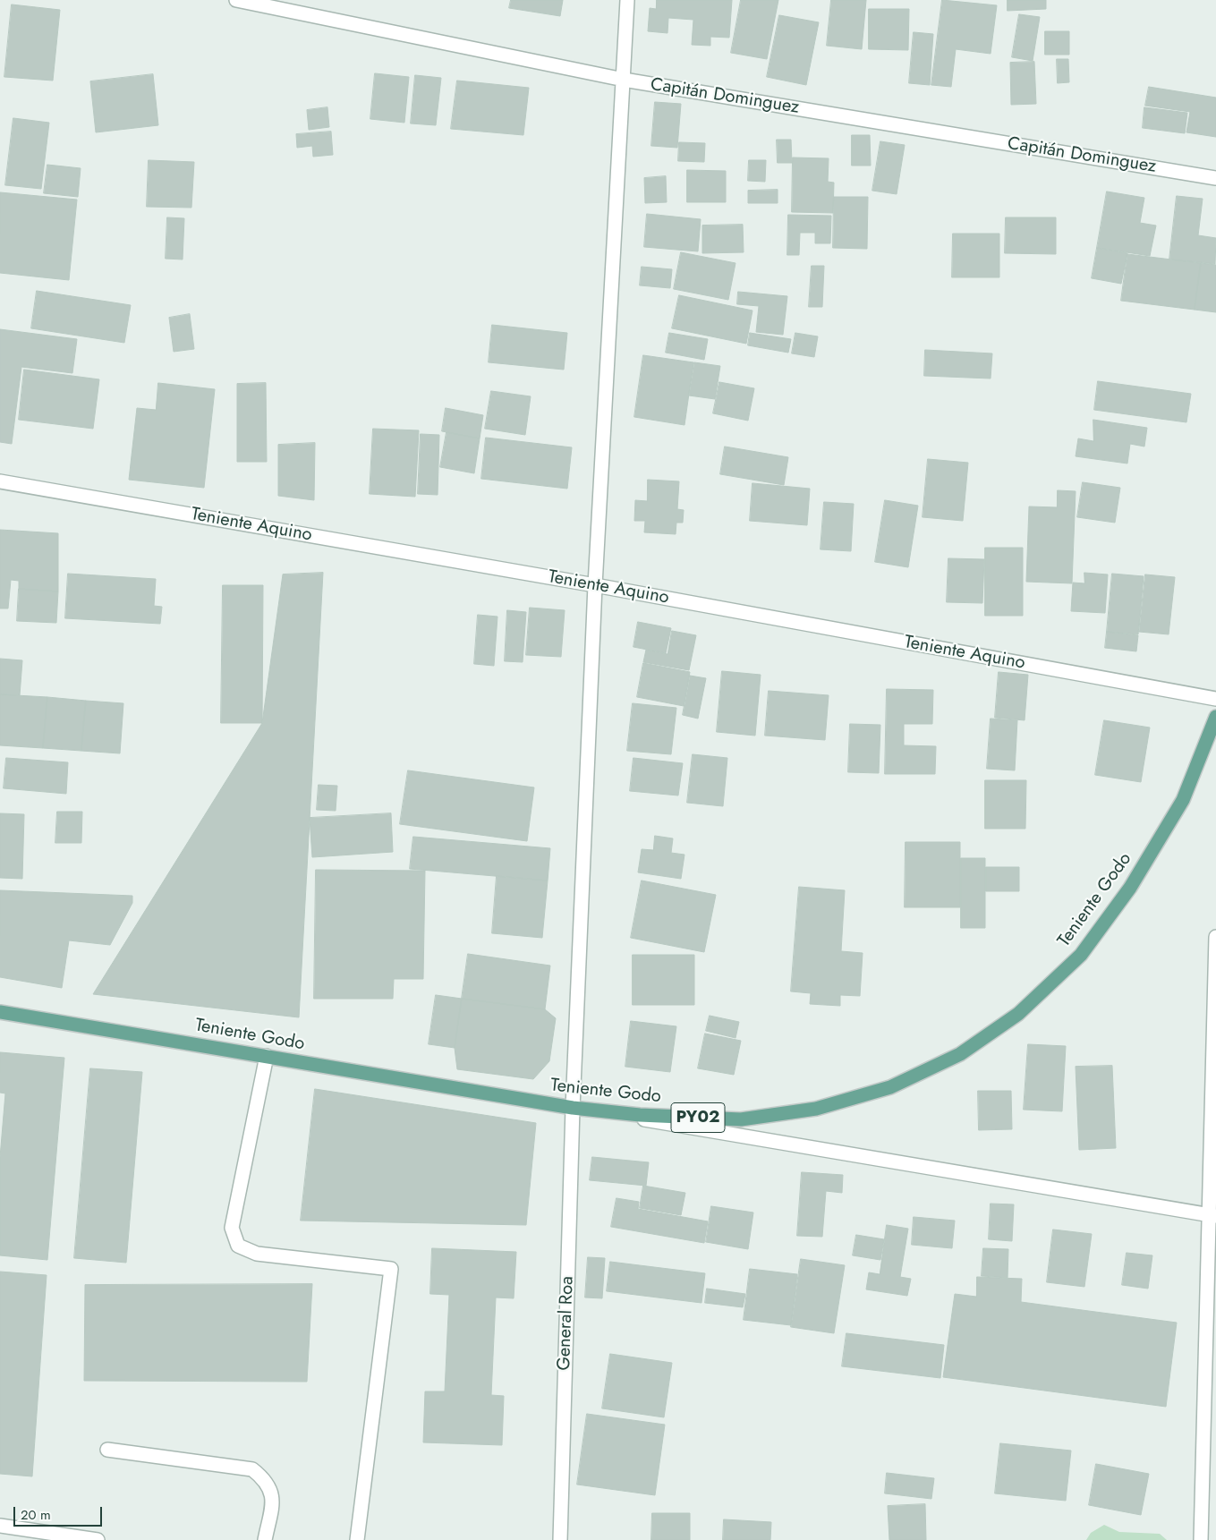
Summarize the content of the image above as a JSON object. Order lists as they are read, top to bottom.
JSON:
{
  "streets": {
    "main road": ["Teniente Godo", "PY02"],
    "street": ["Capitán Dominguez", "Teniente Aquino", "General Roa"]
  },
  "crossings": [
    ["Capitán Dominguez", "General Roa"],
    ["Teniente Aquino", "General Roa"],
    ["Teniente Godo", "General Roa"]
  ],
  "scale_bar": "20 m"
}
